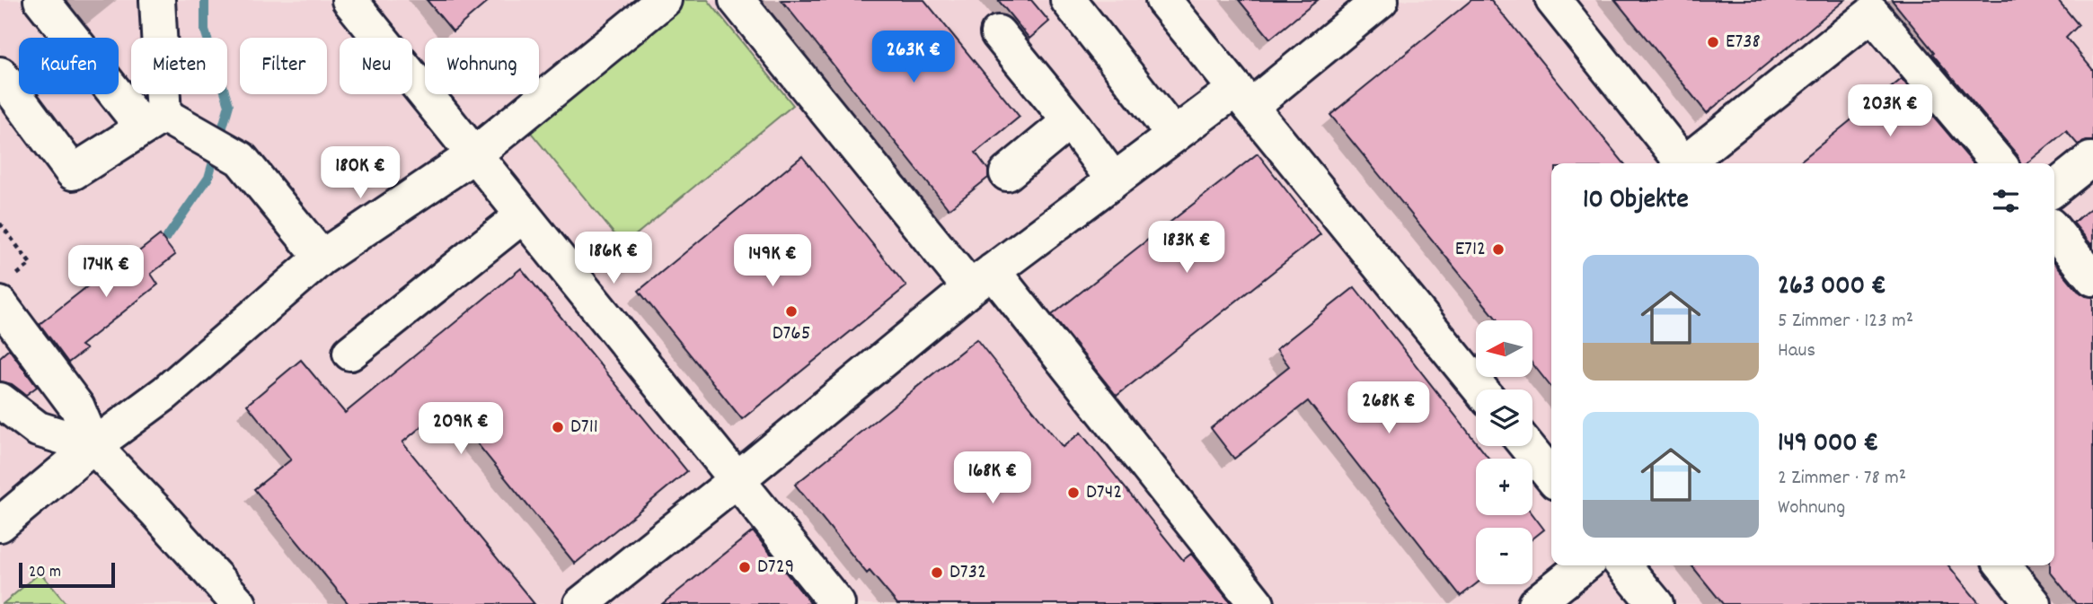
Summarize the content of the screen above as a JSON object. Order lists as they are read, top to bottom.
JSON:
{
  "places": [
    "E738",
    "E712",
    "D765",
    "D711",
    "D742",
    "D729",
    "D732"
  ],
  "scale_bar": "20 m",
  "north": "left",
  "page": {
    "price": [
      "263K €",
      "203K €",
      "180K €",
      "183K €",
      "186K €",
      "149K €",
      "174K €",
      "268K €",
      "209K €",
      "168K €"
    ],
    "chip": [
      "Kaufen",
      "Mieten",
      "Filter",
      "Neu",
      "Wohnung"
    ],
    "heading": "10 Objekte",
    "list": [
      {
        "name": "263 000 €",
        "note": "5 Zimmer · 123 m² · Haus"
      },
      {
        "name": "149 000 €",
        "note": "2 Zimmer · 78 m² · Wohnung"
      }
    ],
    "map_buttons": ["+", "−"],
    "scale": "20 m"
  }
}
